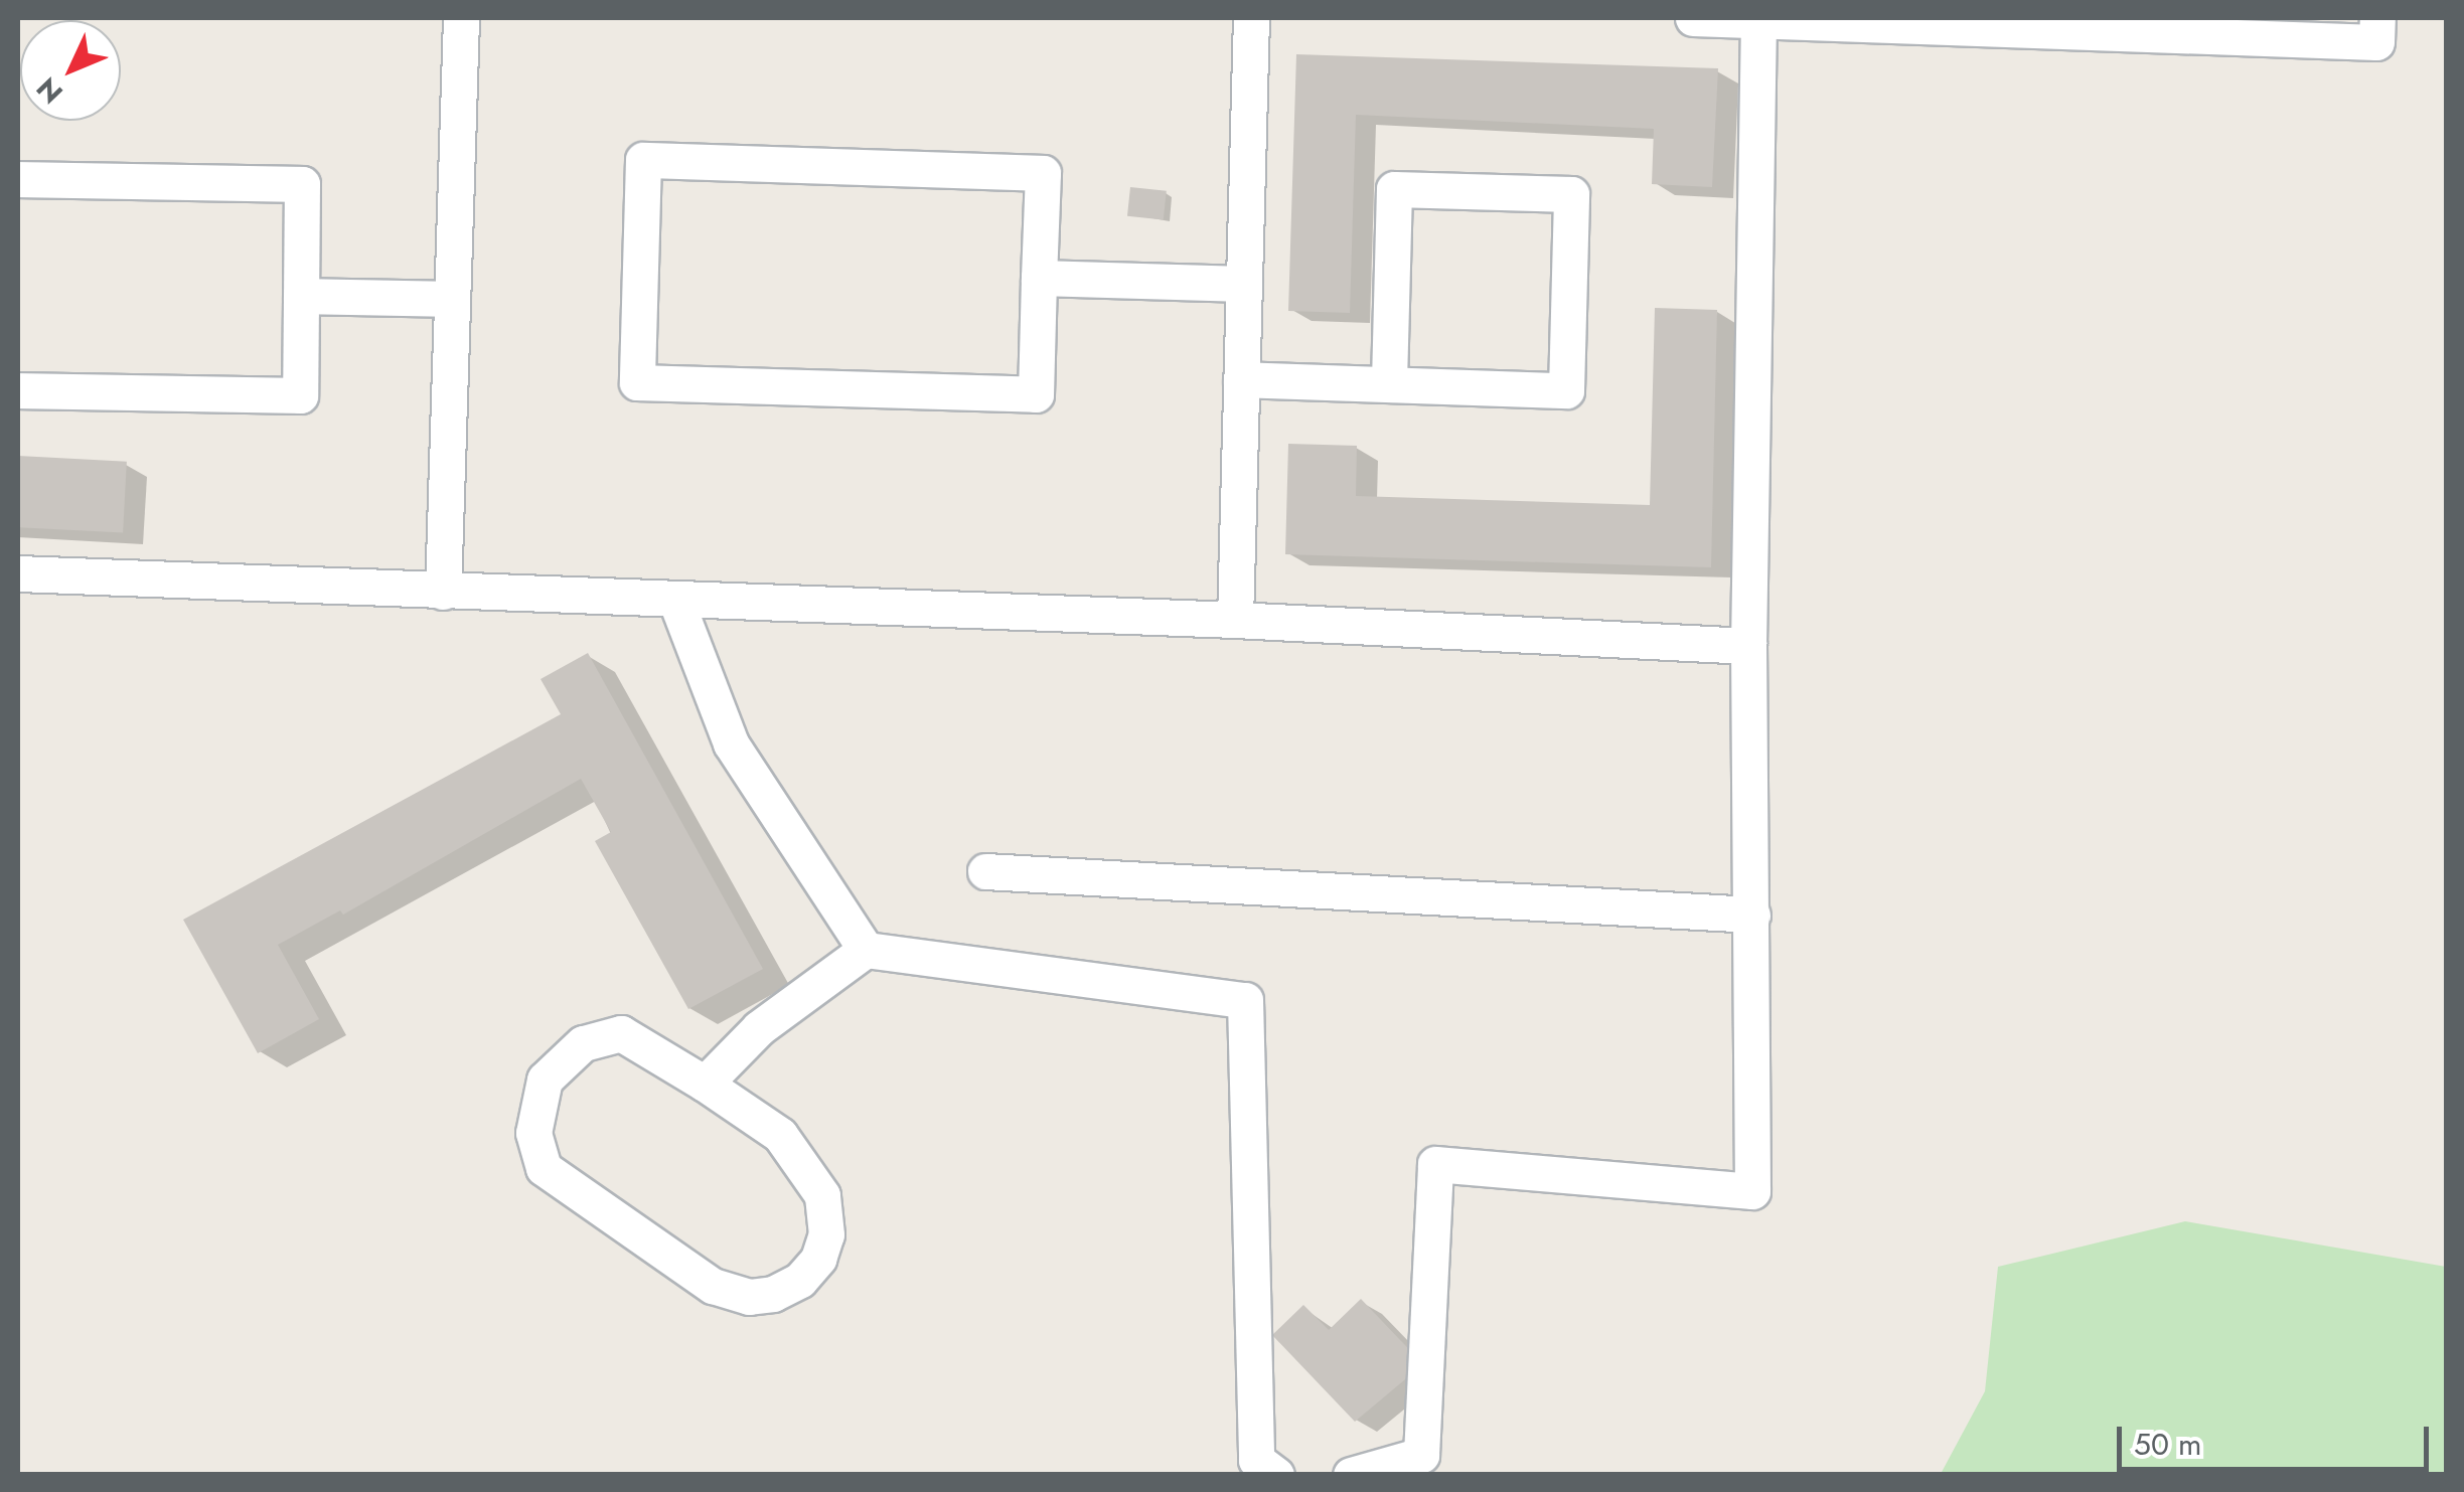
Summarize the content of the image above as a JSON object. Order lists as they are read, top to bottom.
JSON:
{
  "scale_bar": "50 m",
  "north": "bottom left"
}
